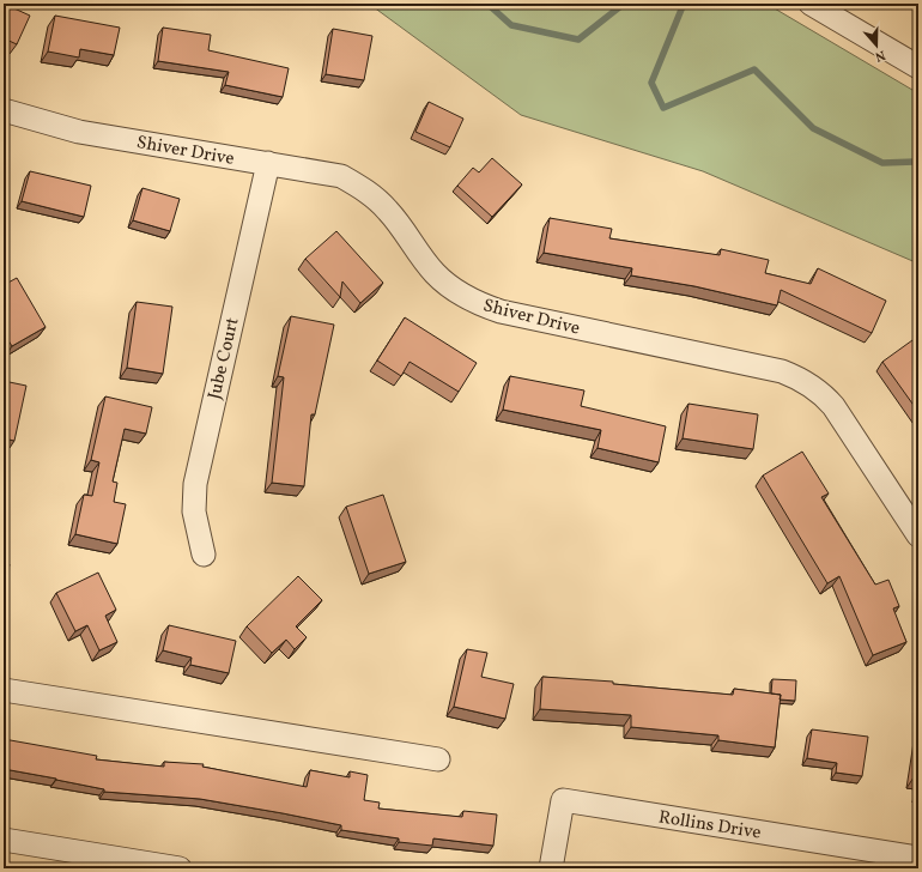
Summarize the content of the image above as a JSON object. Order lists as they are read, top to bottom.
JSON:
{
  "streets": {
    "street": ["Shiver Drive", "Jube Court", "Rollins Drive"]
  },
  "crossings": [
    ["Shiver Drive", "Jube Court"]
  ],
  "north": "bottom"
}
